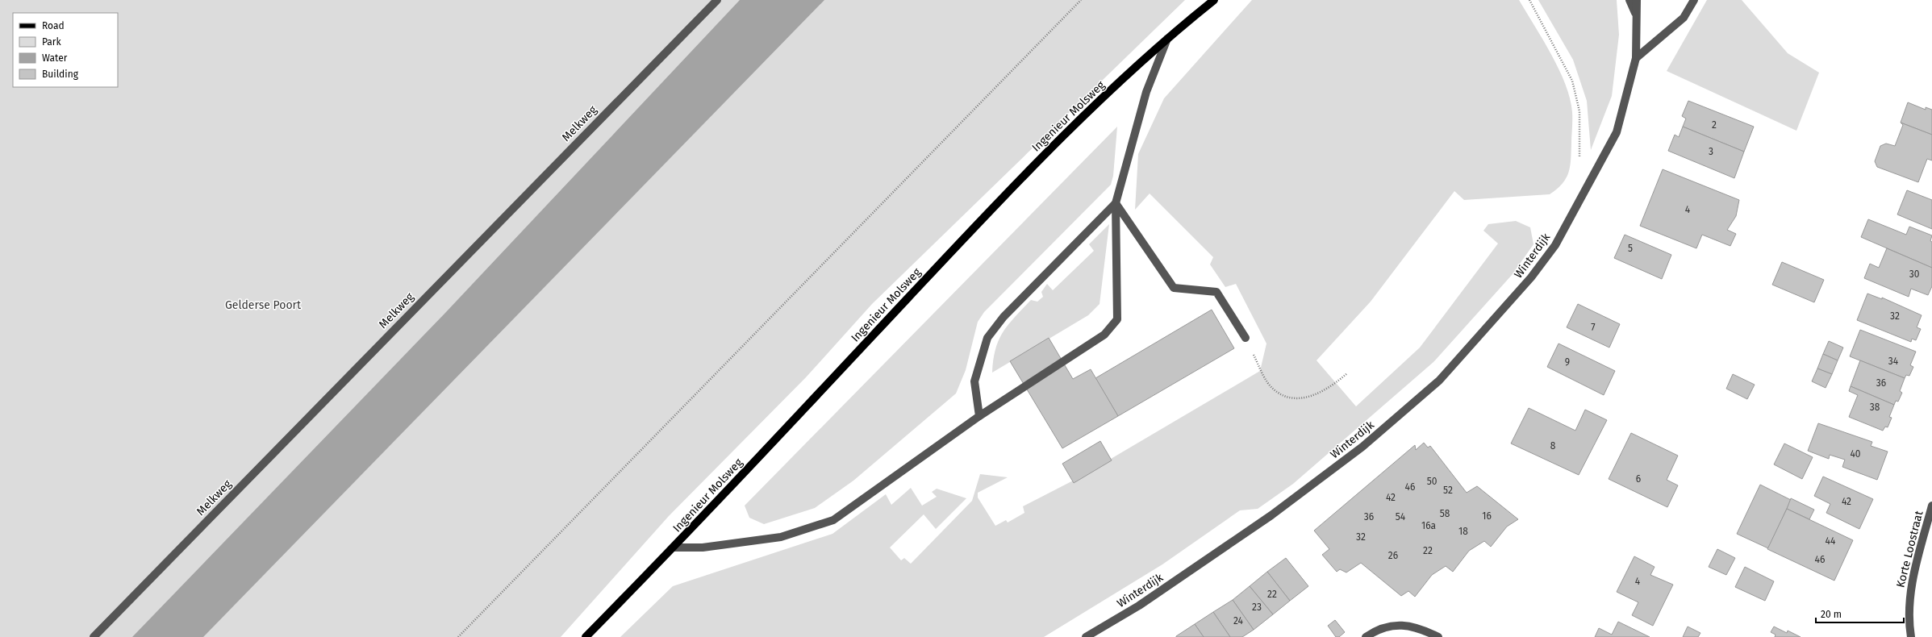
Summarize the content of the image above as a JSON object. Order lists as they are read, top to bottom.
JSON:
{
  "streets": {
    "main road": ["Ingenieur Molsweg"],
    "street": ["Melkweg", "Winterdijk", "Korte Loostraat"]
  },
  "parks": ["Gelderse Poort"],
  "house_numbers": [
    "2",
    "3",
    "4",
    "5",
    "30",
    "32",
    "7",
    "34",
    "9",
    "36",
    "38",
    "8",
    "40",
    "6",
    "50",
    "46",
    "52",
    "42",
    "42",
    "58",
    "16",
    "36",
    "54",
    "16a",
    "18",
    "32",
    "44",
    "22",
    "26",
    "46",
    "4",
    "22",
    "23",
    "24"
  ],
  "legend": [
    "Road",
    "Park",
    "Water",
    "Building"
  ],
  "scale_bar": "20 m"
}
